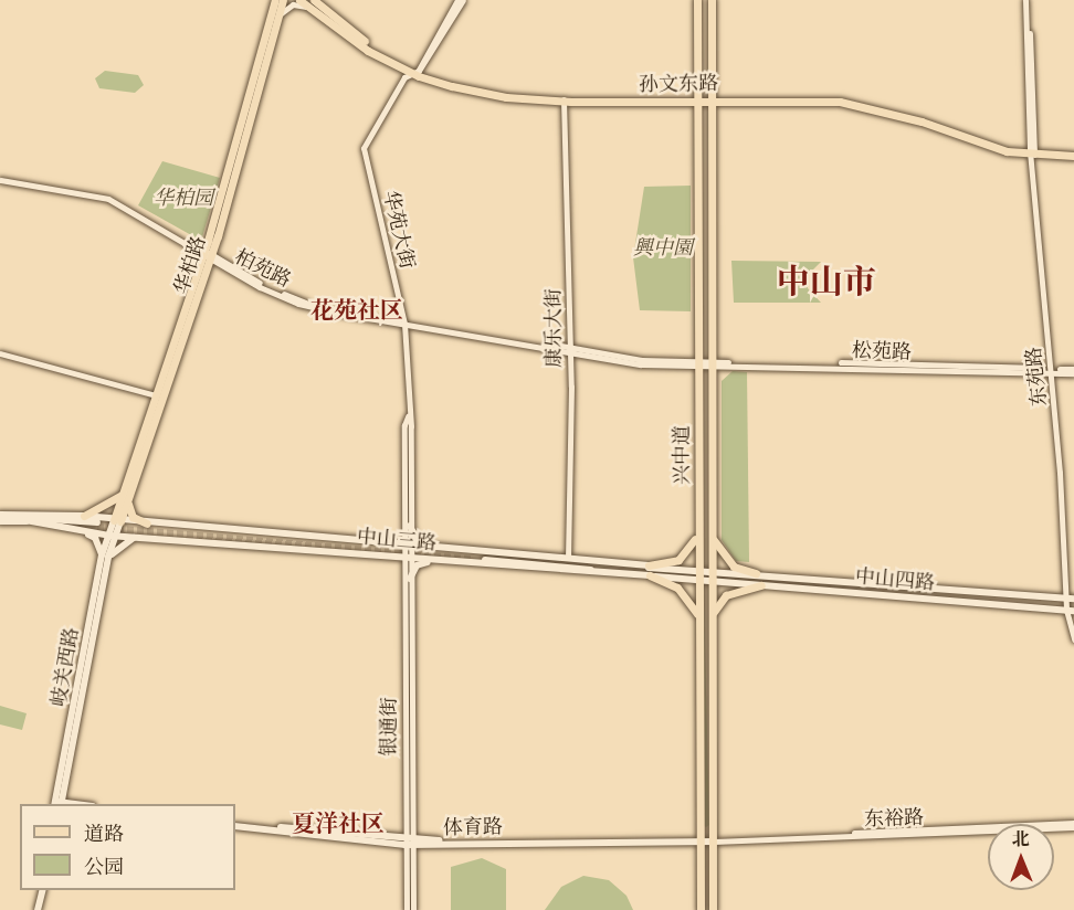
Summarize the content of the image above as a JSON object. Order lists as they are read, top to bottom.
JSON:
{
  "streets": {
    "main road": [
      "孙文东路",
      "华柏路",
      "兴中道",
      "中山三路",
      "中山四路",
      "岐关西路",
      "体育路"
    ],
    "street": [
      "华苑大街",
      "柏苑路",
      "康乐大街",
      "松苑路",
      "东苑路",
      "银通街",
      "东裕路"
    ]
  },
  "crossings": [
    ["孙文东路", "华苑大街"],
    ["孙文东路", "康乐大街"],
    ["孙文东路", "东苑路"],
    ["孙文东路", "兴中道"],
    ["华苑大街", "柏苑路"],
    ["华苑大街", "中山三路"],
    ["华苑大街", "银通街"],
    ["华柏路", "柏苑路"],
    ["华柏路", "中山三路"],
    ["华柏路", "岐关西路"],
    ["柏苑路", "康乐大街"],
    ["柏苑路", "松苑路"],
    ["柏苑路", "兴中道"],
    ["康乐大街", "中山三路"],
    ["松苑路", "东苑路"],
    ["松苑路", "兴中道"],
    ["东苑路", "中山四路"],
    ["兴中道", "中山三路"],
    ["兴中道", "中山四路"],
    ["兴中道", "东裕路"],
    ["兴中道", "体育路"],
    ["中山三路", "中山四路"],
    ["中山三路", "岐关西路"],
    ["中山三路", "银通街"],
    ["银通街", "体育路"],
    ["东裕路", "体育路"]
  ],
  "districts": ["中山市", "花苑社区", "夏洋社区"],
  "parks": ["华柏园", "興中園"],
  "legend": ["道路", "公园"],
  "north": "top"
}
